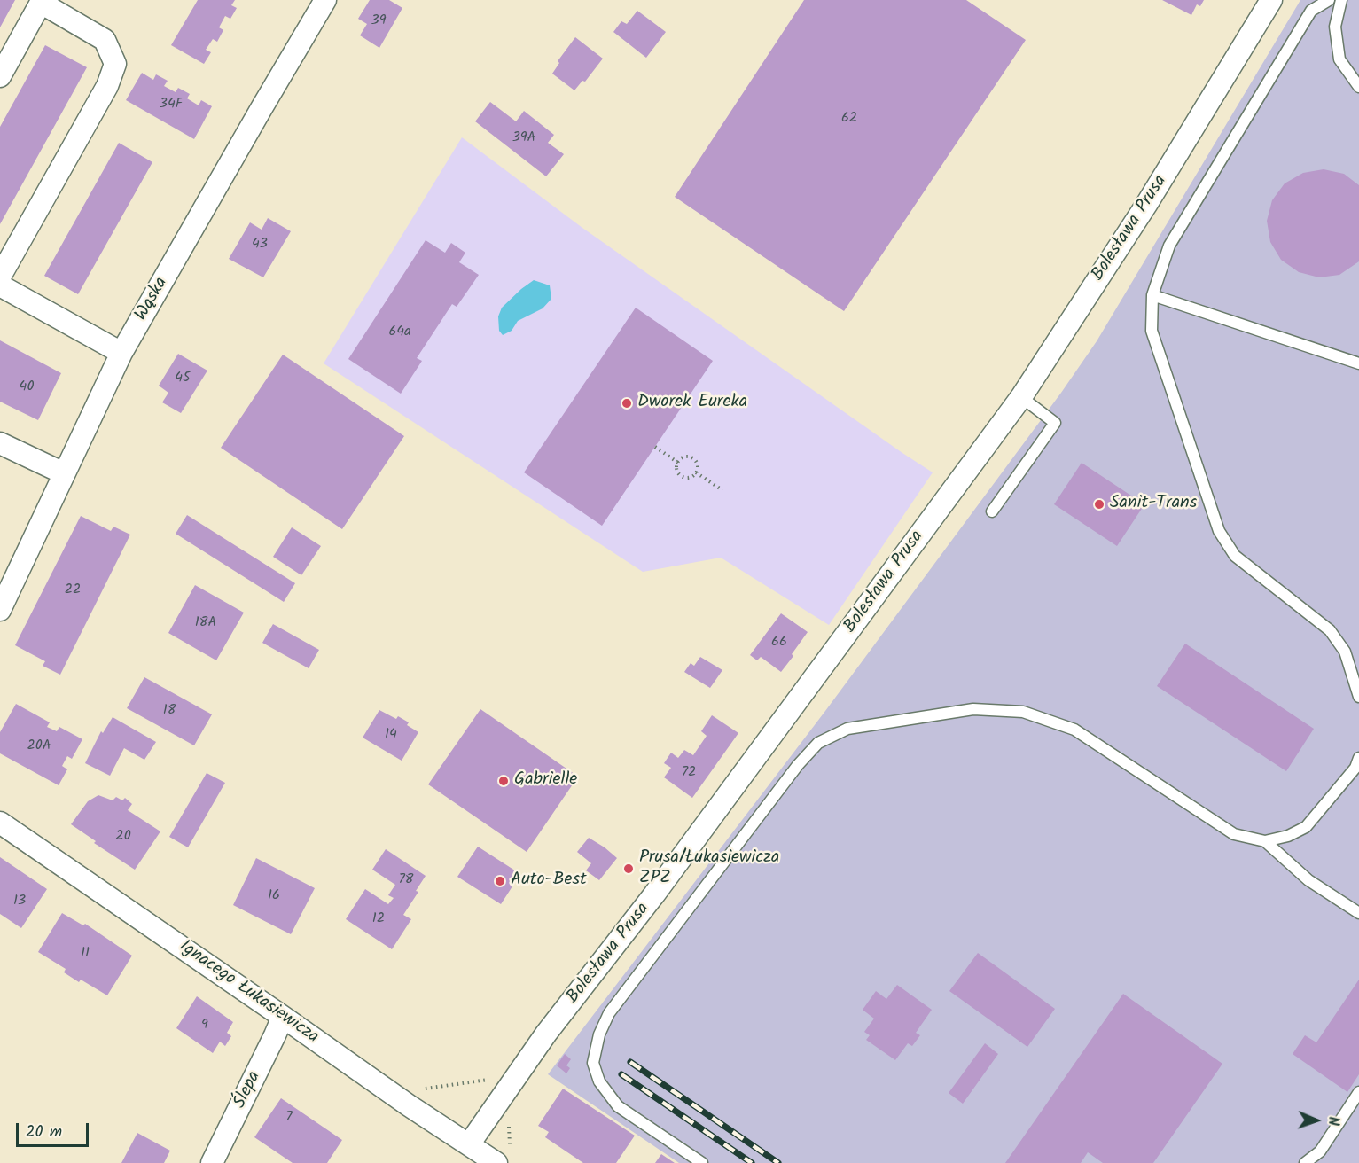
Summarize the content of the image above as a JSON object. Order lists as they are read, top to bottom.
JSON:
{
  "streets": {
    "street": [
      "Bolesława Prusa",
      "Wąska",
      "Ignacego Łukasiewicza",
      "Ślepa"
    ]
  },
  "crossings": [
    ["Bolesława Prusa", "Ignacego Łukasiewicza"],
    ["Ignacego Łukasiewicza", "Ślepa"]
  ],
  "places": [
    "Dworek Eureka",
    "Sanit-Trans",
    "Gabrielle",
    "Prusa/Łukasiewicza ZPZ",
    "Auto-Best"
  ],
  "house_numbers": [
    "39",
    "34F",
    "62",
    "39A",
    "43",
    "64a",
    "45",
    "40",
    "22",
    "18A",
    "66",
    "18",
    "14",
    "20A",
    "72",
    "20",
    "78",
    "16",
    "13",
    "12",
    "11",
    "9",
    "7"
  ],
  "scale_bar": "20 m",
  "north": "right"
}
